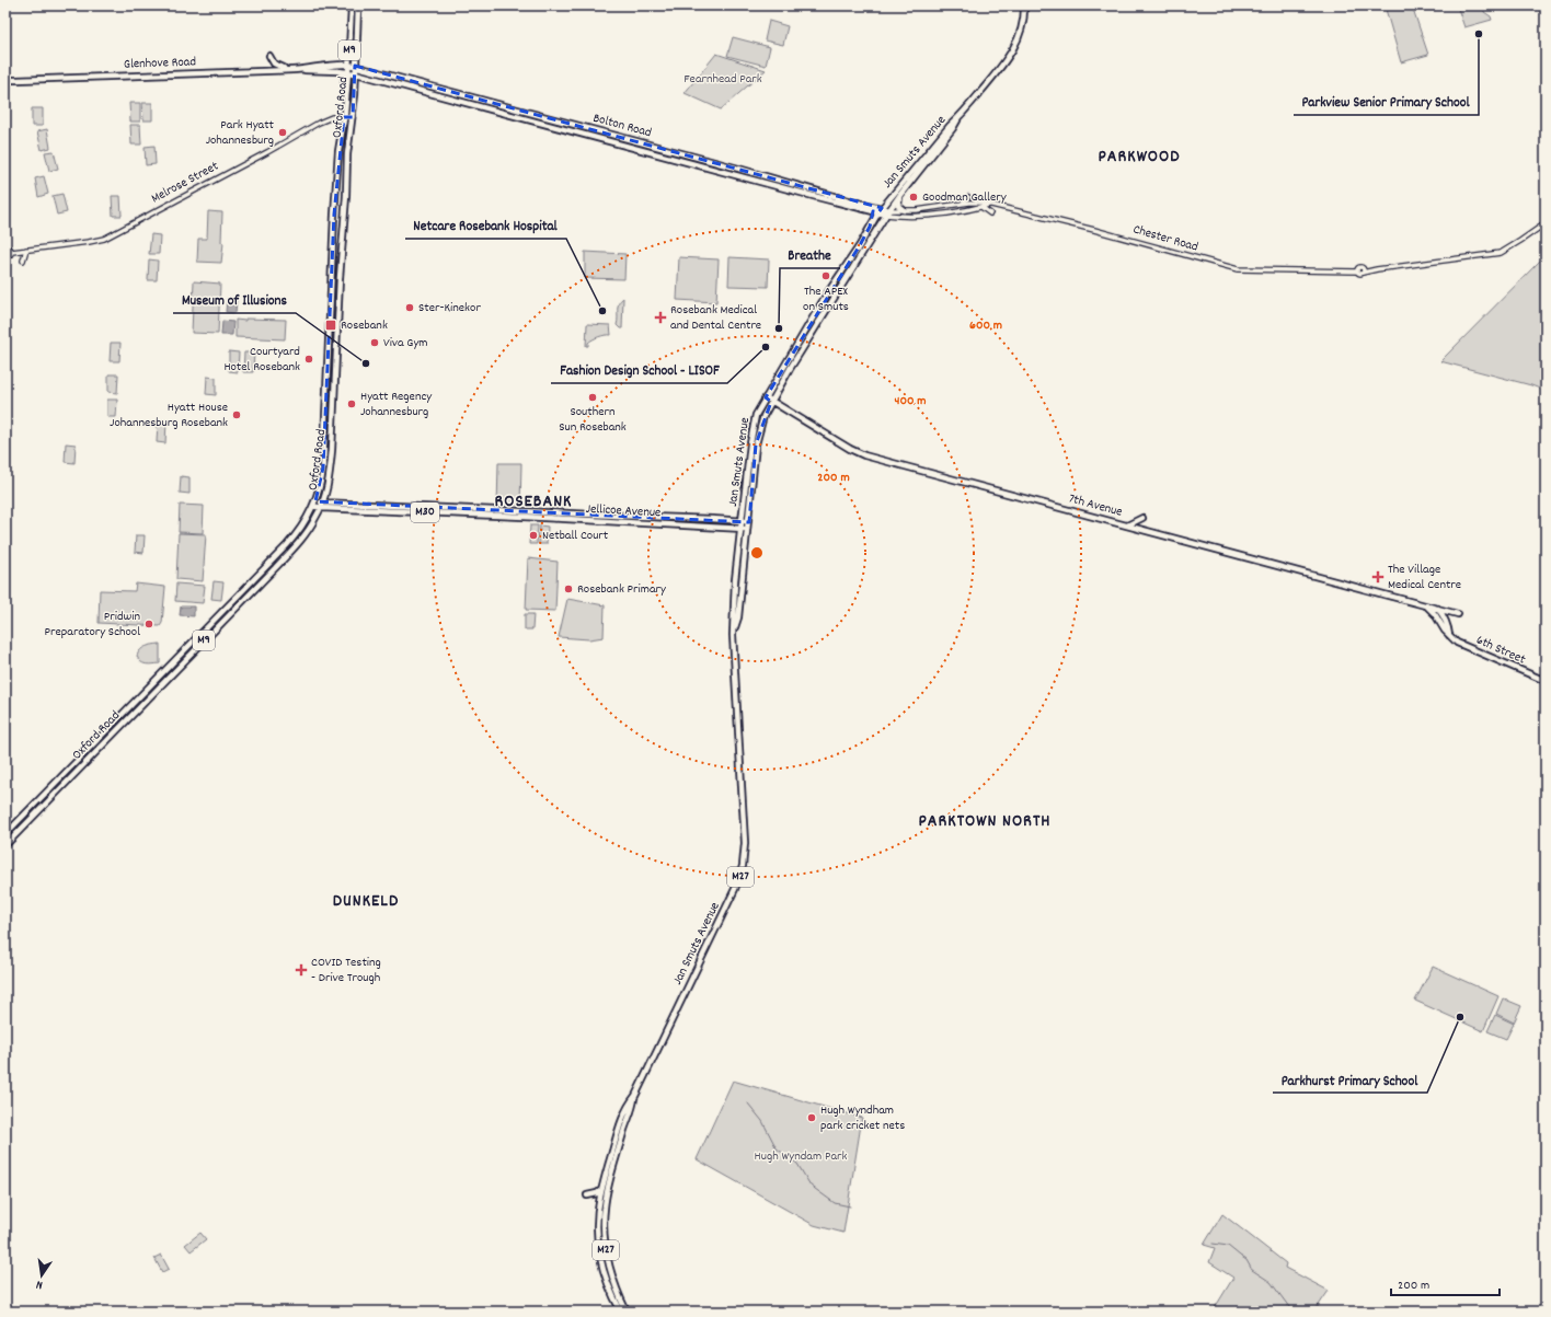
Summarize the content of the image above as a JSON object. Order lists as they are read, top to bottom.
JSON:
{
  "streets": {
    "main road": [
      "M9",
      "Glenhove Road",
      "Oxford Road",
      "Bolton Road",
      "Jan Smuts Avenue",
      "7th Avenue",
      "Jellicoe Avenue",
      "M30",
      "6th Street",
      "M27"
    ],
    "street": ["Melrose Street", "Chester Road"]
  },
  "crossings": [
    ["Glenhove Road", "Oxford Road"],
    ["Glenhove Road", "Bolton Road"],
    ["Oxford Road", "Bolton Road"],
    ["Oxford Road", "Melrose Street"],
    ["Oxford Road", "Jellicoe Avenue"],
    ["Bolton Road", "Jan Smuts Avenue"],
    ["Bolton Road", "Chester Road"],
    ["Jan Smuts Avenue", "Chester Road"],
    ["Jan Smuts Avenue", "7th Avenue"],
    ["Jan Smuts Avenue", "Jellicoe Avenue"]
  ],
  "districts": [
    "PARKWOOD",
    "ROSEBANK",
    "PARKTOWN NORTH",
    "DUNKELD"
  ],
  "parks": ["Fearnhead Park", "Hugh Wyndam Park"],
  "places": {
    "other": [
      "Parkview Senior Primary School",
      "Park Hyatt Johannesburg",
      "Goodman Gallery",
      "The APEX on Smuts",
      "Ster-Kinekor",
      "Netcare Rosebank Hospital",
      "Breathe",
      "Viva Gym",
      "Fashion Design School - LISOF",
      "Courtyard Hotel Rosebank",
      "Museum of Illusions",
      "Southern Sun Rosebank",
      "Hyatt Regency Johannesburg",
      "Hyatt House Johannesburg Rosebank",
      "Netball Court",
      "Rosebank Primary",
      "Pridwin Preparatory School",
      "Parkhurst Primary School",
      "Hugh Wyndham park cricket nets"
    ],
    "health": ["Rosebank Medical and Dental Centre", "The Village Medical Centre", "COVID Testing - Drive Trough"],
    "transit": ["Rosebank"]
  },
  "scale_bar": "200 m",
  "north": "bottom",
  "rings": ["600 m", "400 m", "200 m"]
}
